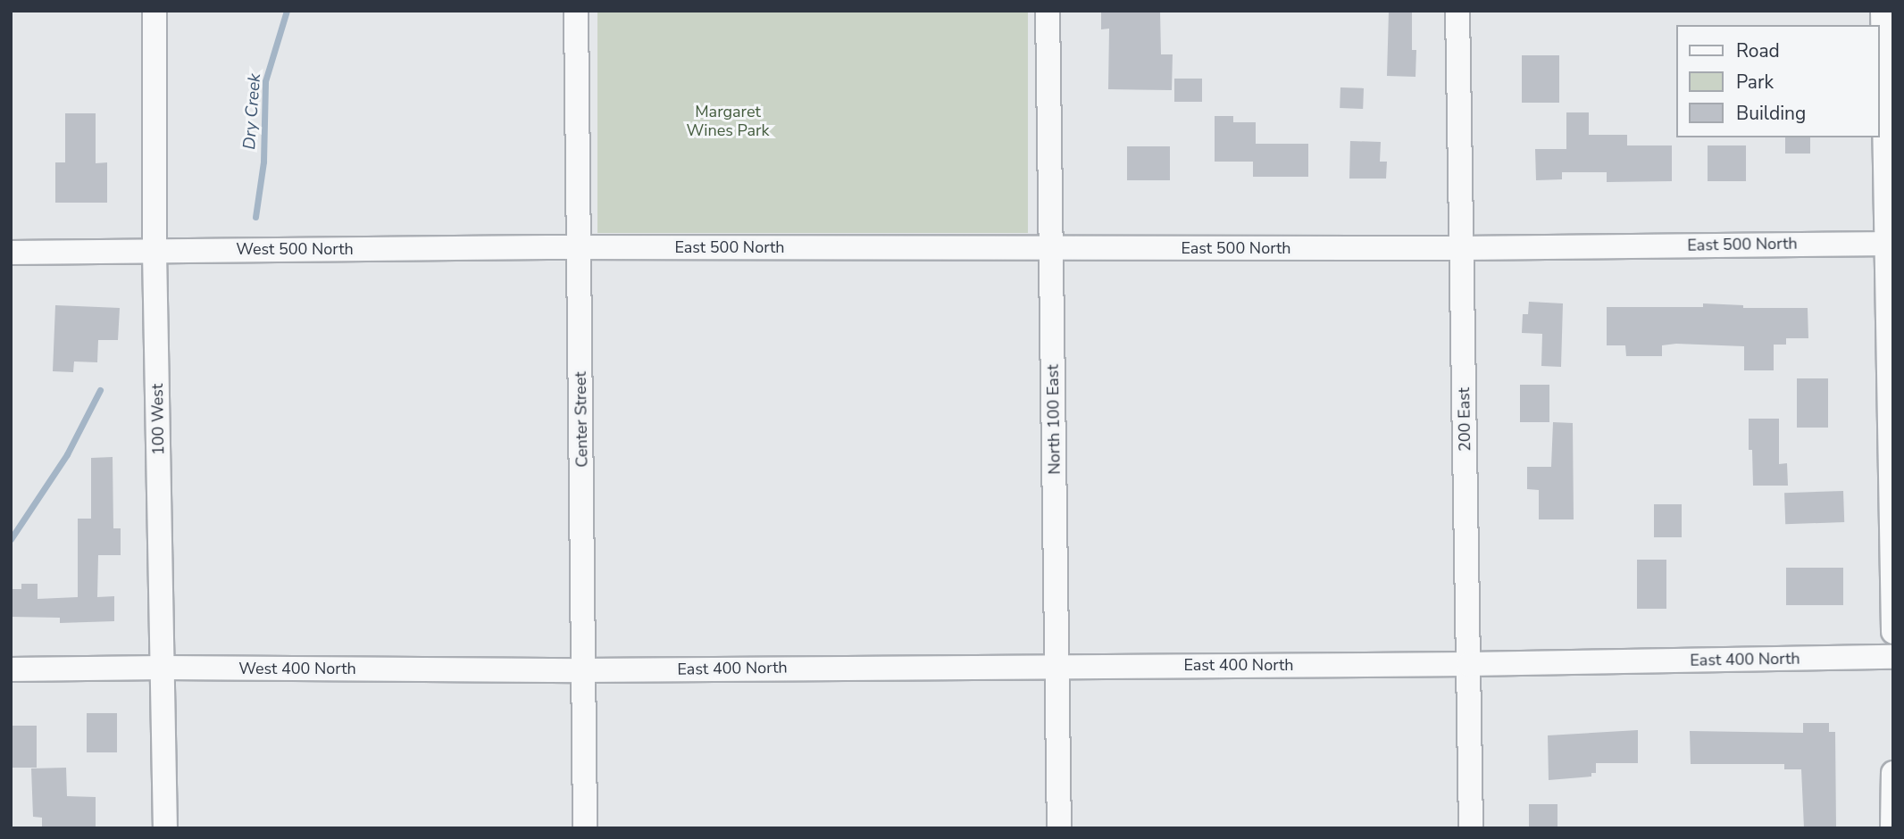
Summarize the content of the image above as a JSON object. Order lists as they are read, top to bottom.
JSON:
{
  "streets": {
    "street": [
      "East 500 North",
      "West 500 North",
      "100 West",
      "Center Street",
      "North 100 East",
      "200 East",
      "East 400 North",
      "West 400 North"
    ]
  },
  "crossings": [
    ["East 500 North", "West 500 North"],
    ["East 500 North", "Center Street"],
    ["East 500 North", "North 100 East"],
    ["East 500 North", "200 East"],
    ["West 500 North", "100 West"],
    ["West 500 North", "Center Street"],
    ["100 West", "West 400 North"],
    ["Center Street", "East 400 North"],
    ["Center Street", "West 400 North"],
    ["North 100 East", "East 400 North"],
    ["200 East", "East 400 North"],
    ["East 400 North", "West 400 North"]
  ],
  "water": ["Dry Creek"],
  "parks": ["Margaret Wines Park"],
  "legend": ["Road", "Park", "Building"]
}
